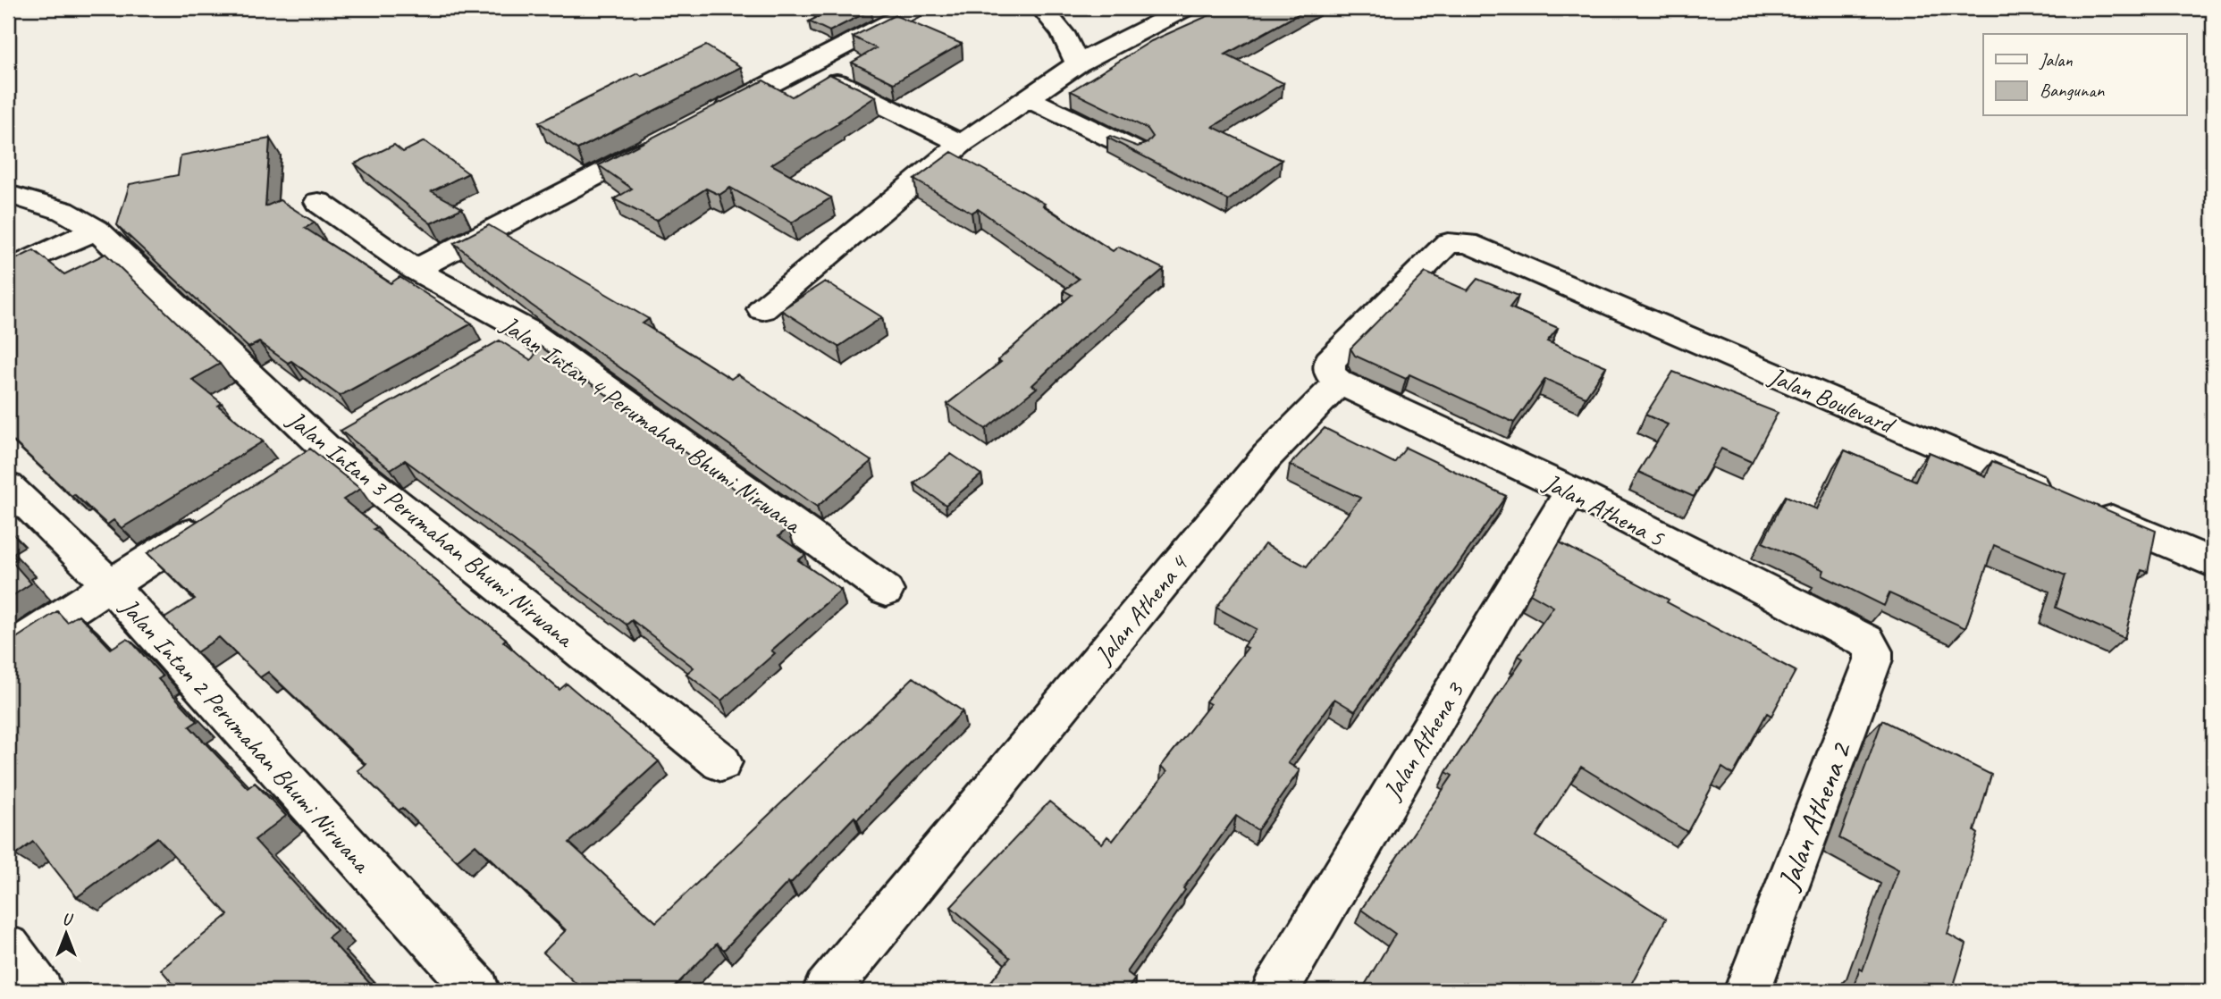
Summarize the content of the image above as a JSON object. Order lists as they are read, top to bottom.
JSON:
{
  "streets": {
    "street": [
      "Jalan Boulevard",
      "Jalan Intan 4 Perumahan Bhumi Nirwana",
      "Jalan Athena 5",
      "Jalan Intan 3 Perumahan Bhumi Nirwana",
      "Jalan Athena 4",
      "Jalan Intan 2 Perumahan Bhumi Nirwana",
      "Jalan Athena 3",
      "Jalan Athena 2"
    ]
  },
  "crossings": [
    ["Jalan Boulevard", "Jalan Athena 5"],
    ["Jalan Boulevard", "Jalan Athena 4"],
    ["Jalan Athena 5", "Jalan Athena 4"],
    ["Jalan Athena 5", "Jalan Athena 3"],
    ["Jalan Athena 5", "Jalan Athena 2"]
  ],
  "legend": ["Jalan", "Bangunan"],
  "north": "top"
}
